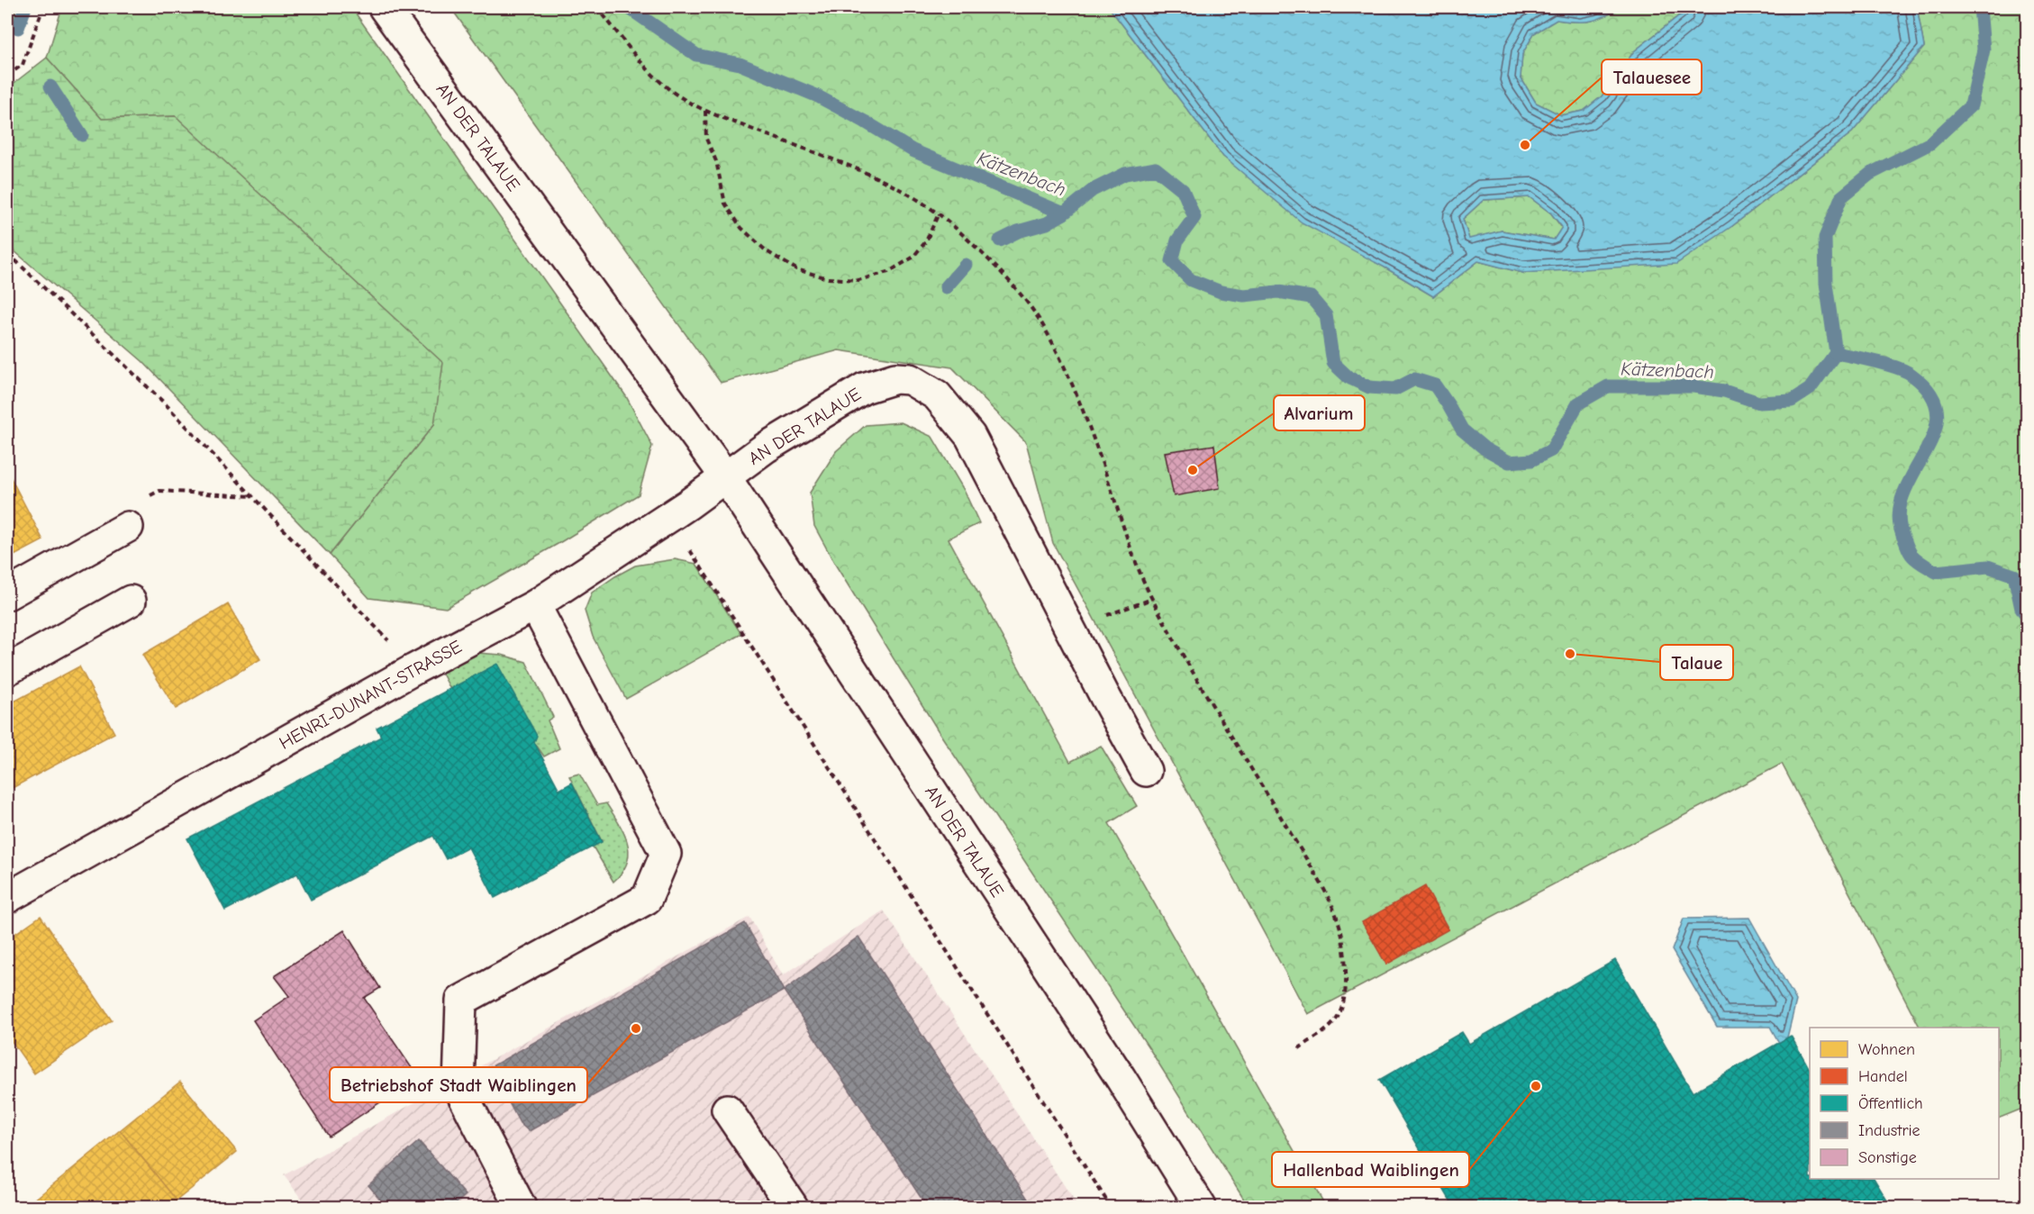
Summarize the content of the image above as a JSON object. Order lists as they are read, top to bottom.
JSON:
{
  "streets": {
    "street": ["AN DER TALAUE", "HENRI-DUNANT-STRASSE"]
  },
  "crossings": [
    ["AN DER TALAUE", "HENRI-DUNANT-STRASSE"]
  ],
  "water": ["Kätzenbach"],
  "places": [
    "Talauesee",
    "Alvarium",
    "Talaue",
    "Betriebshof Stadt Waiblingen",
    "Hallenbad Waiblingen"
  ],
  "legend": [
    "Wohnen",
    "Handel",
    "Öffentlich",
    "Industrie",
    "Sonstige"
  ]
}
